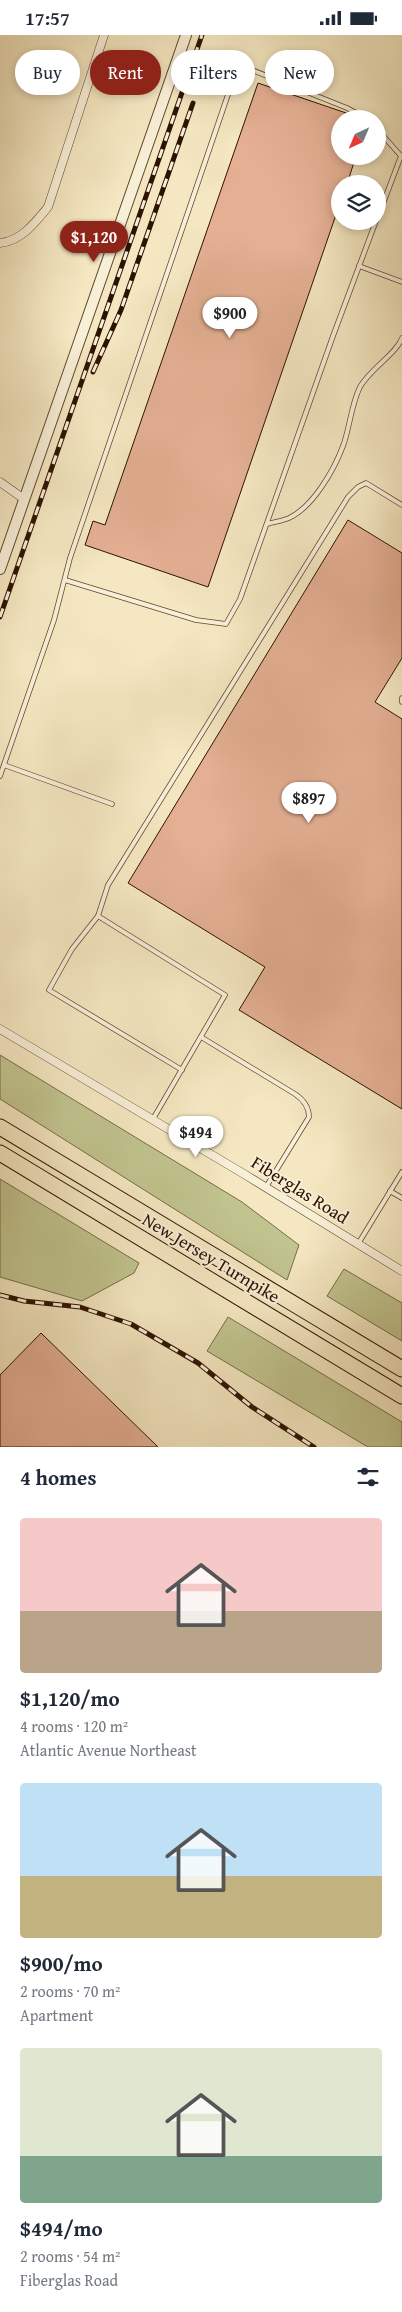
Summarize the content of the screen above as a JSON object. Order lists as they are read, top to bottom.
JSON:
{
  "streets": {
    "highway": ["New Jersey Turnpike"],
    "street": ["Fiberglas Road"]
  },
  "north": "bottom left",
  "page": {
    "status": "17:57",
    "chip": [
      "Buy",
      "Rent",
      "Filters",
      "New"
    ],
    "price": [
      "$1,120",
      "$900",
      "$897",
      "$494"
    ],
    "heading": "4 homes",
    "list": [
      {
        "name": "$1,120/mo",
        "note": "4 rooms · 120 m² · Atlantic Avenue Northeast"
      },
      {
        "name": "$900/mo",
        "note": "2 rooms · 70 m² · Apartment"
      },
      {
        "name": "$494/mo",
        "note": "2 rooms · 54 m² · Fiberglas Road"
      }
    ]
  }
}
